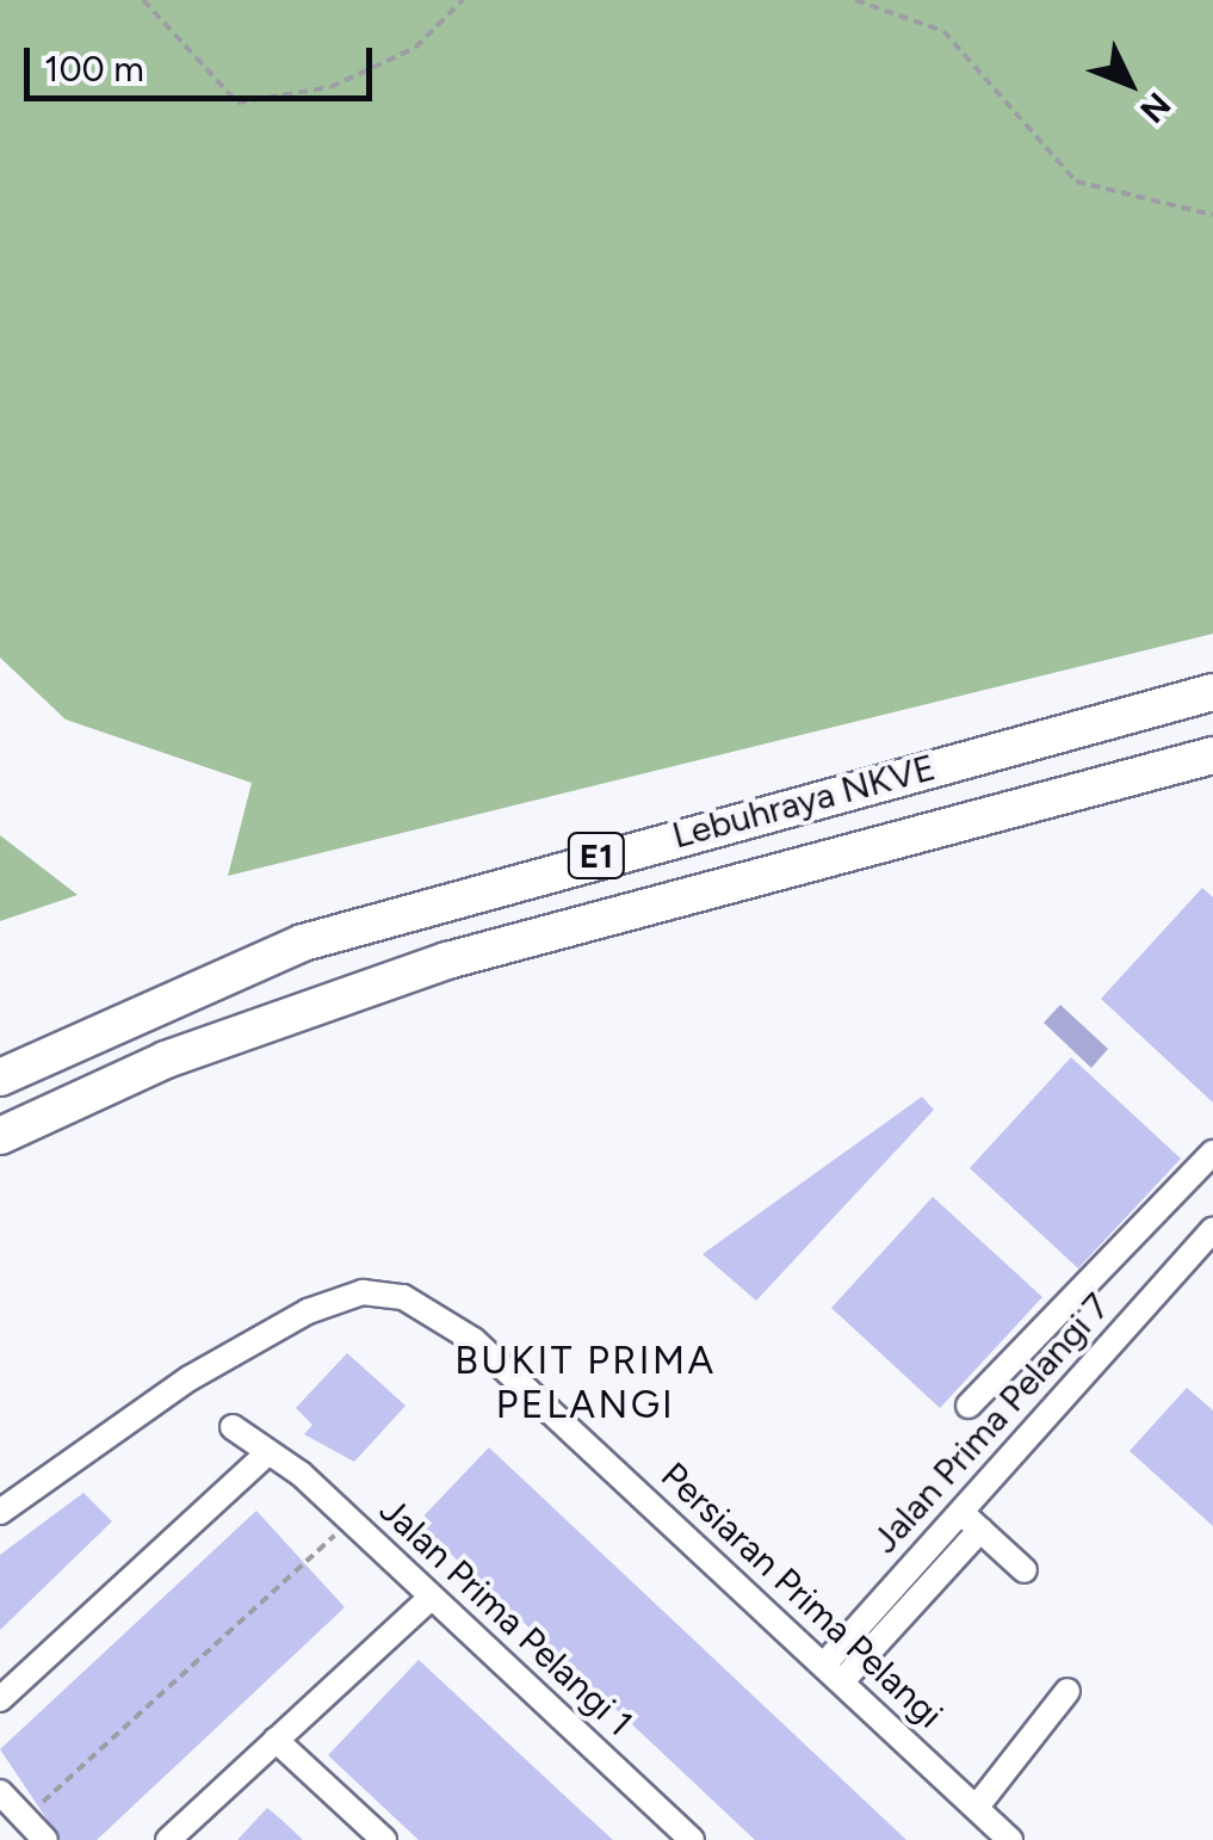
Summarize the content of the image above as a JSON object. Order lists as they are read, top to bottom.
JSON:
{
  "streets": {
    "highway": ["Lebuhraya NKVE", "E1"],
    "street": ["Jalan Prima Pelangi 7", "Persiaran Prima Pelangi", "Jalan Prima Pelangi 1"]
  },
  "crossings": [
    ["Jalan Prima Pelangi 7", "Persiaran Prima Pelangi"]
  ],
  "districts": ["BUKIT PRIMA PELANGI"],
  "scale_bar": "100 m",
  "north": "bottom right"
}
